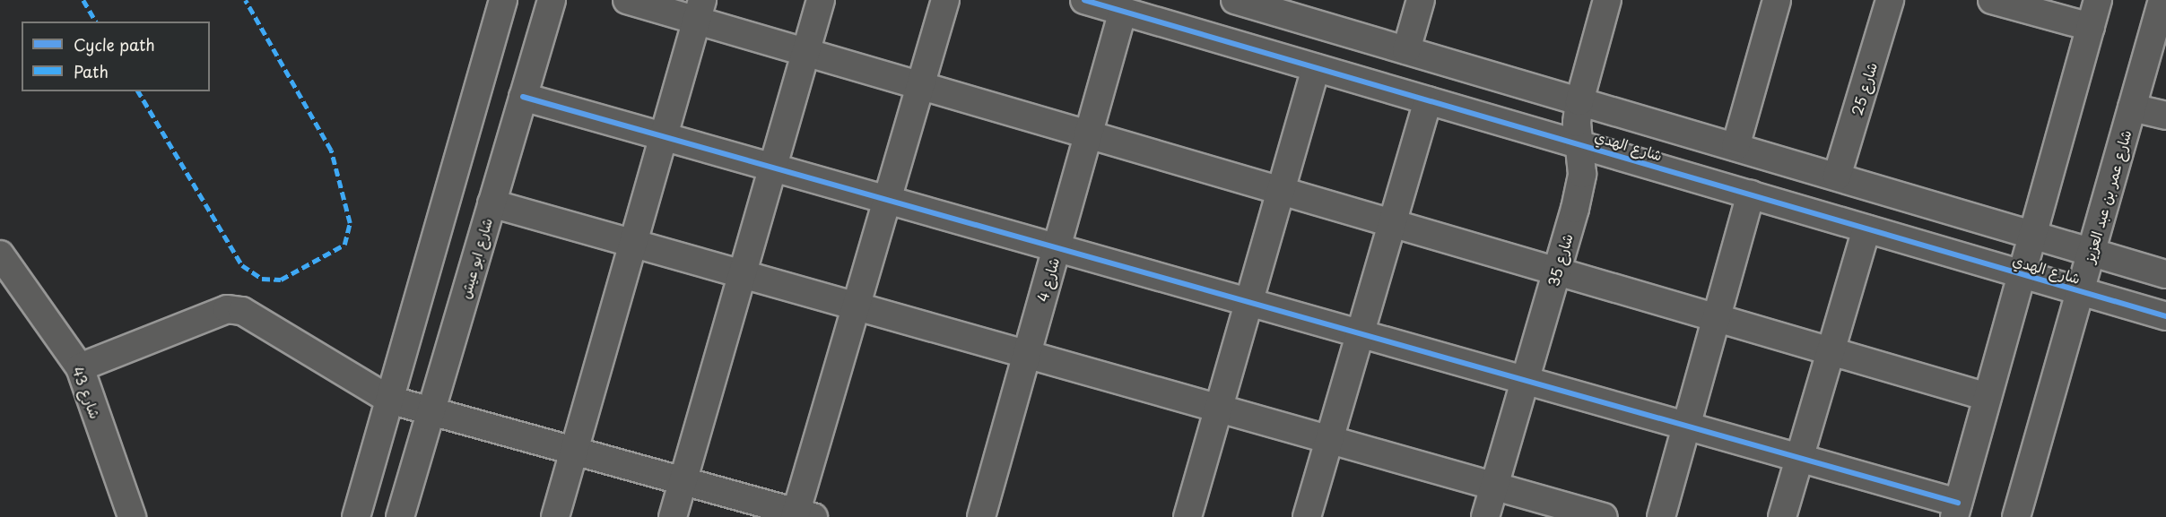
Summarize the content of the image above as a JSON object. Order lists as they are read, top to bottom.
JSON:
{
  "streets": {
    "street": [
      "شارع 25",
      "شارع الهدي",
      "شارع عمر بن عبد العزيز",
      "شارع ابو عيش",
      "شارع 35",
      "شارع 4",
      "شارع 43"
    ]
  },
  "crossings": [
    ["شارع 25", "شارع الهدي"],
    ["شارع الهدي", "شارع عمر بن عبد العزيز"],
    ["شارع الهدي", "شارع 35"],
    ["شارع الهدي", "شارع 4"]
  ],
  "legend": ["Cycle path", "Path"]
}
